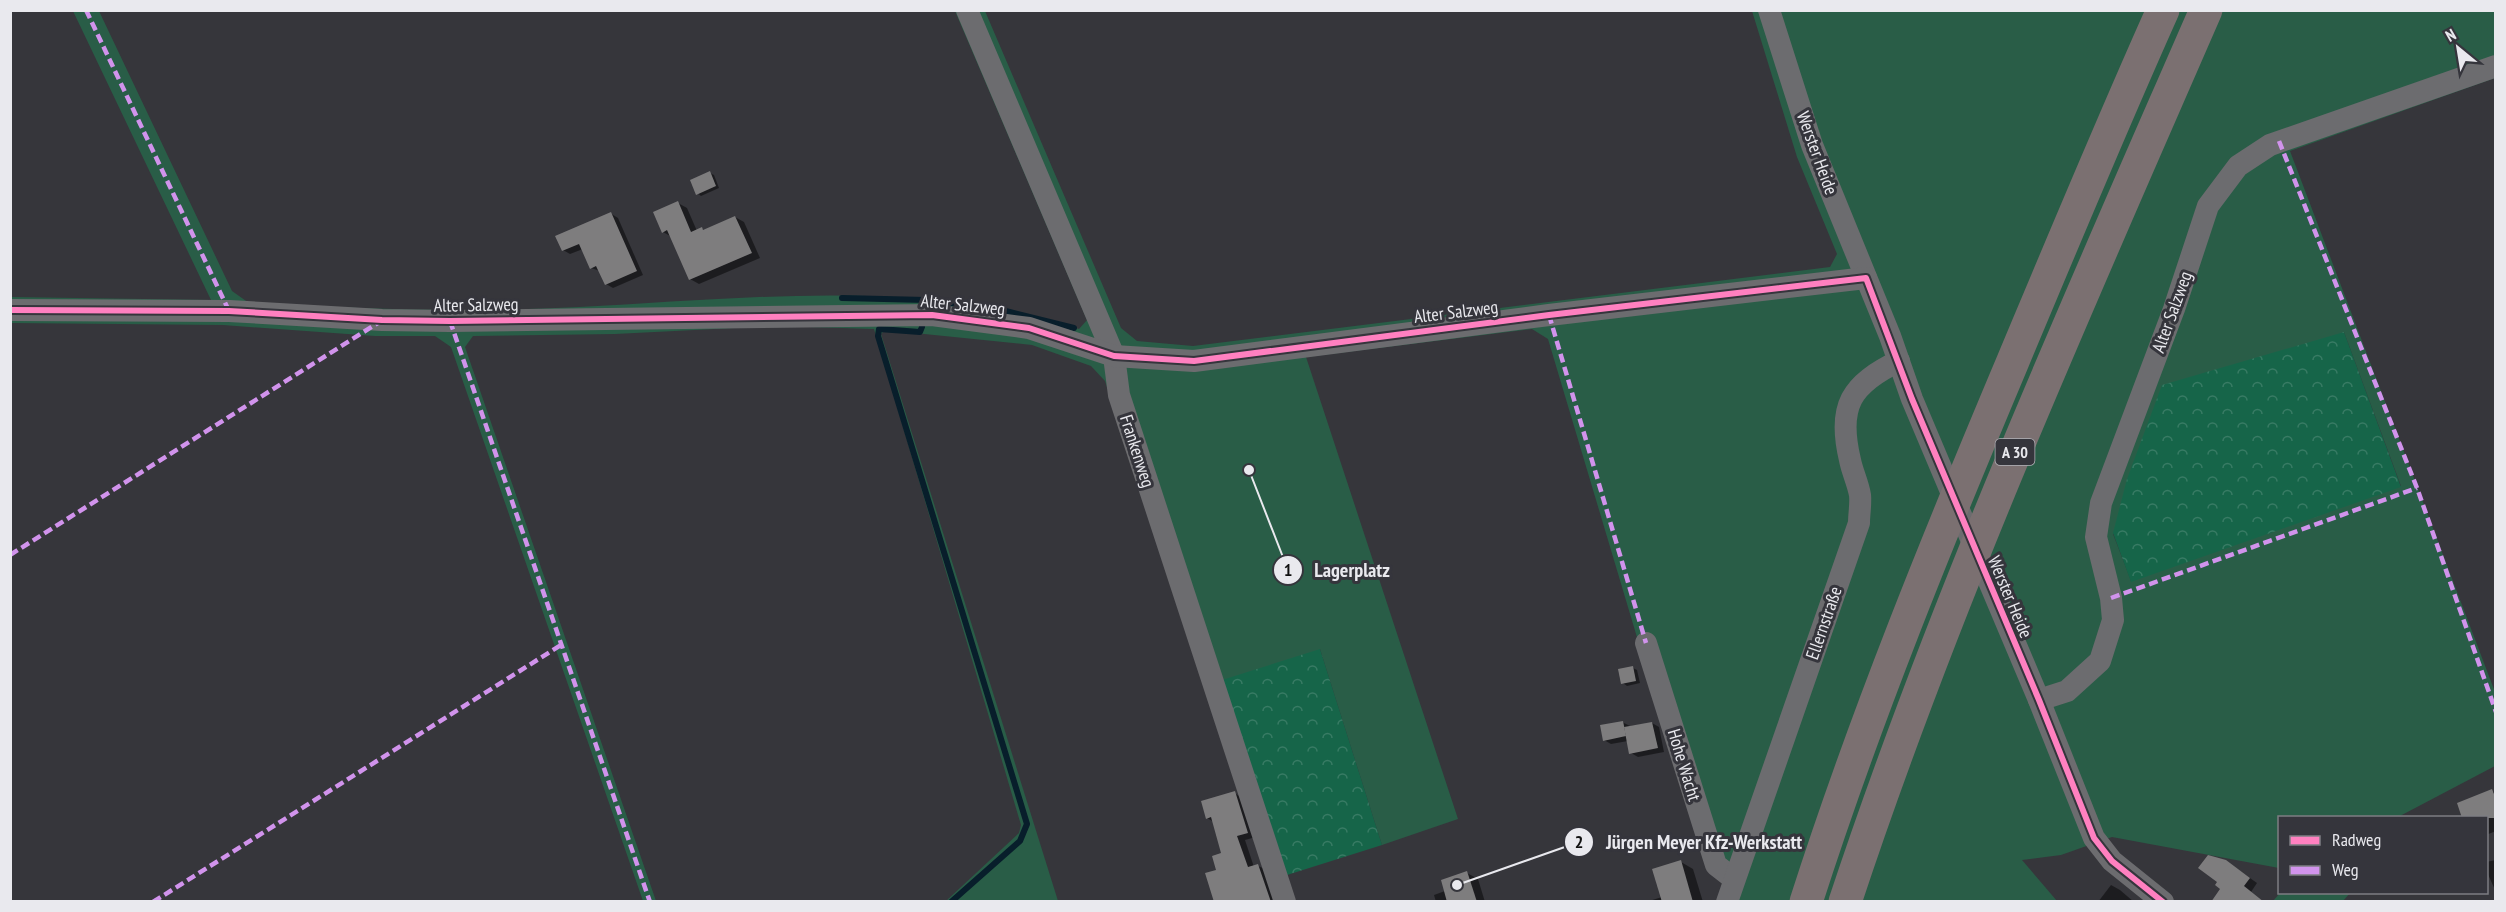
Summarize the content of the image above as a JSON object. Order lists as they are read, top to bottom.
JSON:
{
  "streets": {
    "highway": ["A 30"],
    "street": [
      "Werster Heide",
      "Alter Salzweg",
      "Frankenweg",
      "Ellernstraße",
      "Hohe Wacht"
    ]
  },
  "crossings": [
    ["Werster Heide", "Alter Salzweg"],
    ["Werster Heide", "Ellernstraße"],
    ["Alter Salzweg", "Frankenweg"],
    ["Ellernstraße", "Hohe Wacht"]
  ],
  "places": ["Lagerplatz", "Jürgen Meyer Kfz-Werkstatt"],
  "legend": ["Radweg", "Weg"],
  "north": "top left"
}
